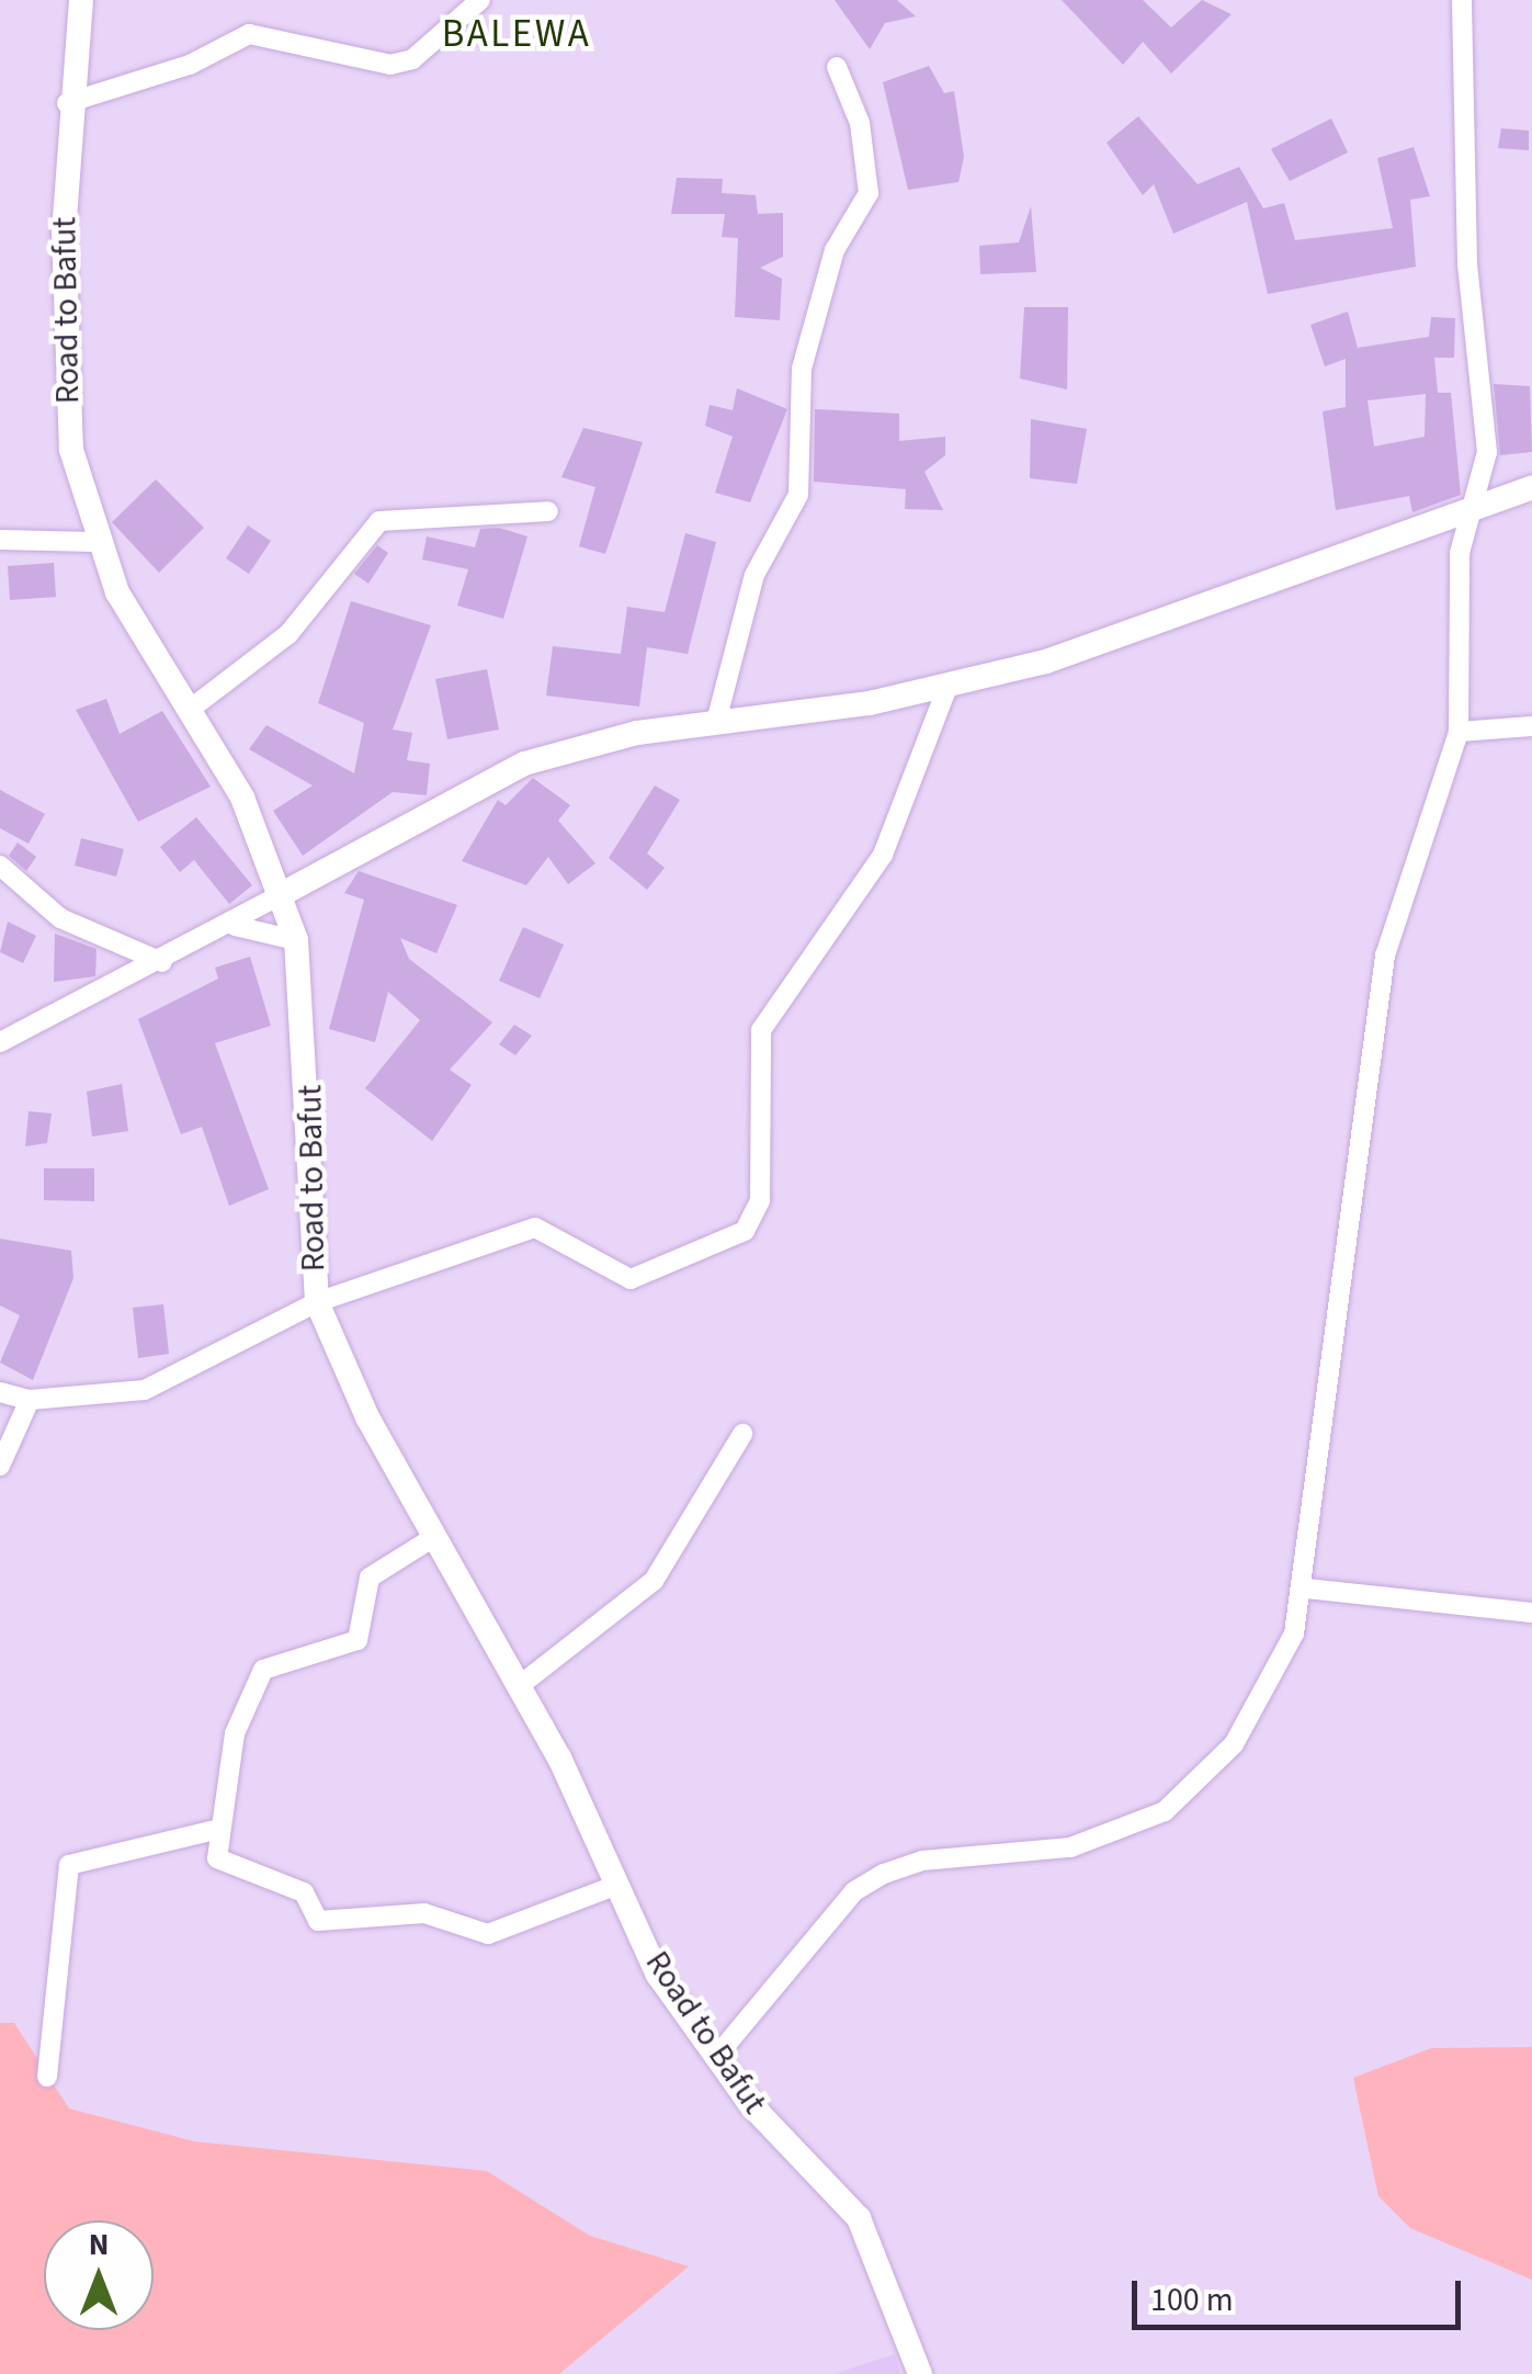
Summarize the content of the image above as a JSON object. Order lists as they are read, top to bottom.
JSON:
{
  "streets": {
    "street": ["Road to Bafut"]
  },
  "districts": ["BALEWA"],
  "scale_bar": "100 m",
  "north": "top"
}
